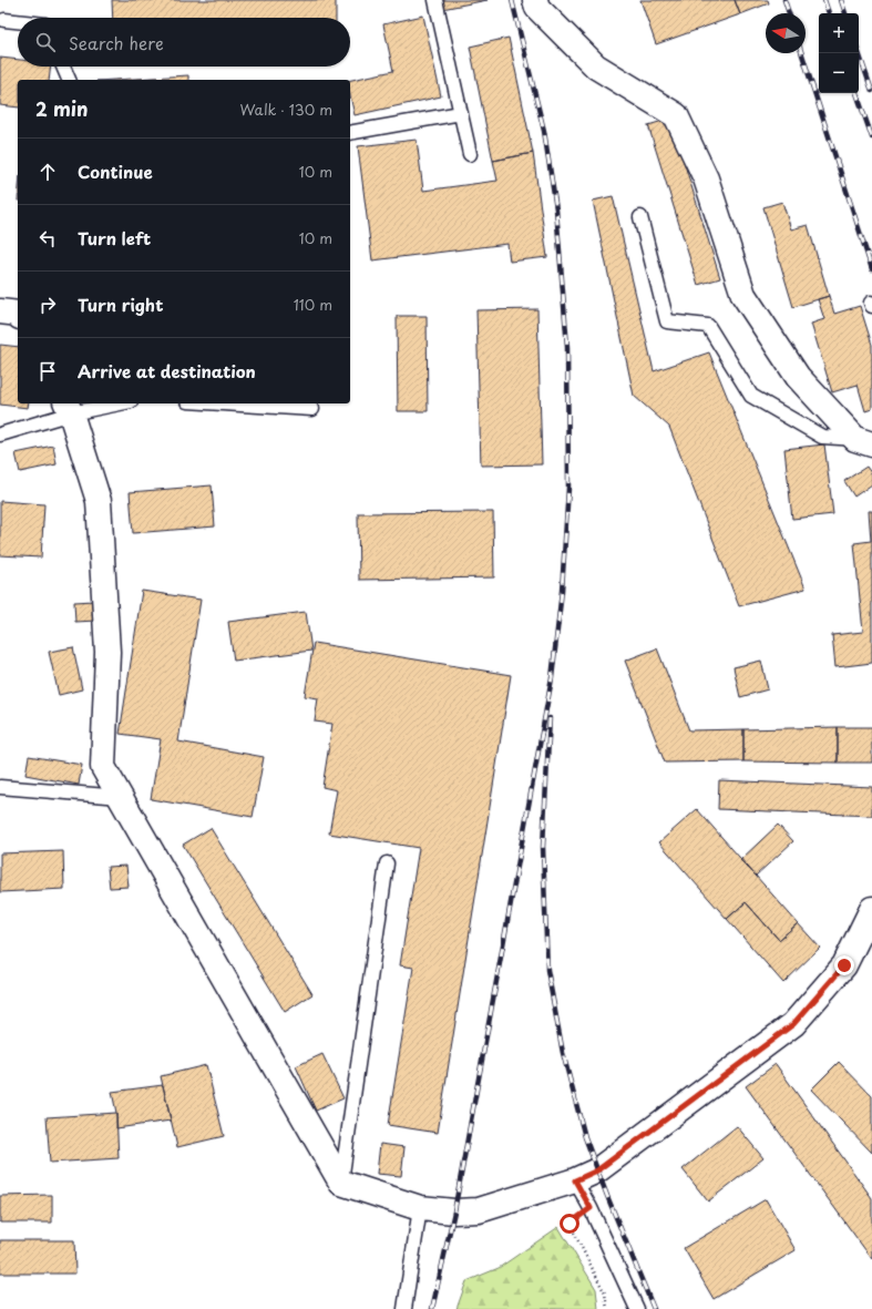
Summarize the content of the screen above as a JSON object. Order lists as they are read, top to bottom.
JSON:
{
  "north": "left",
  "page": {
    "map_buttons": ["+", "−"],
    "search": "Search here",
    "heading": ["2 min", "Walk · 130 m"],
    "list": [
      ["Continue", "10 m"],
      ["Turn left", "10 m"],
      ["Turn right", "110 m"],
      "Arrive at destination"
    ]
  }
}
